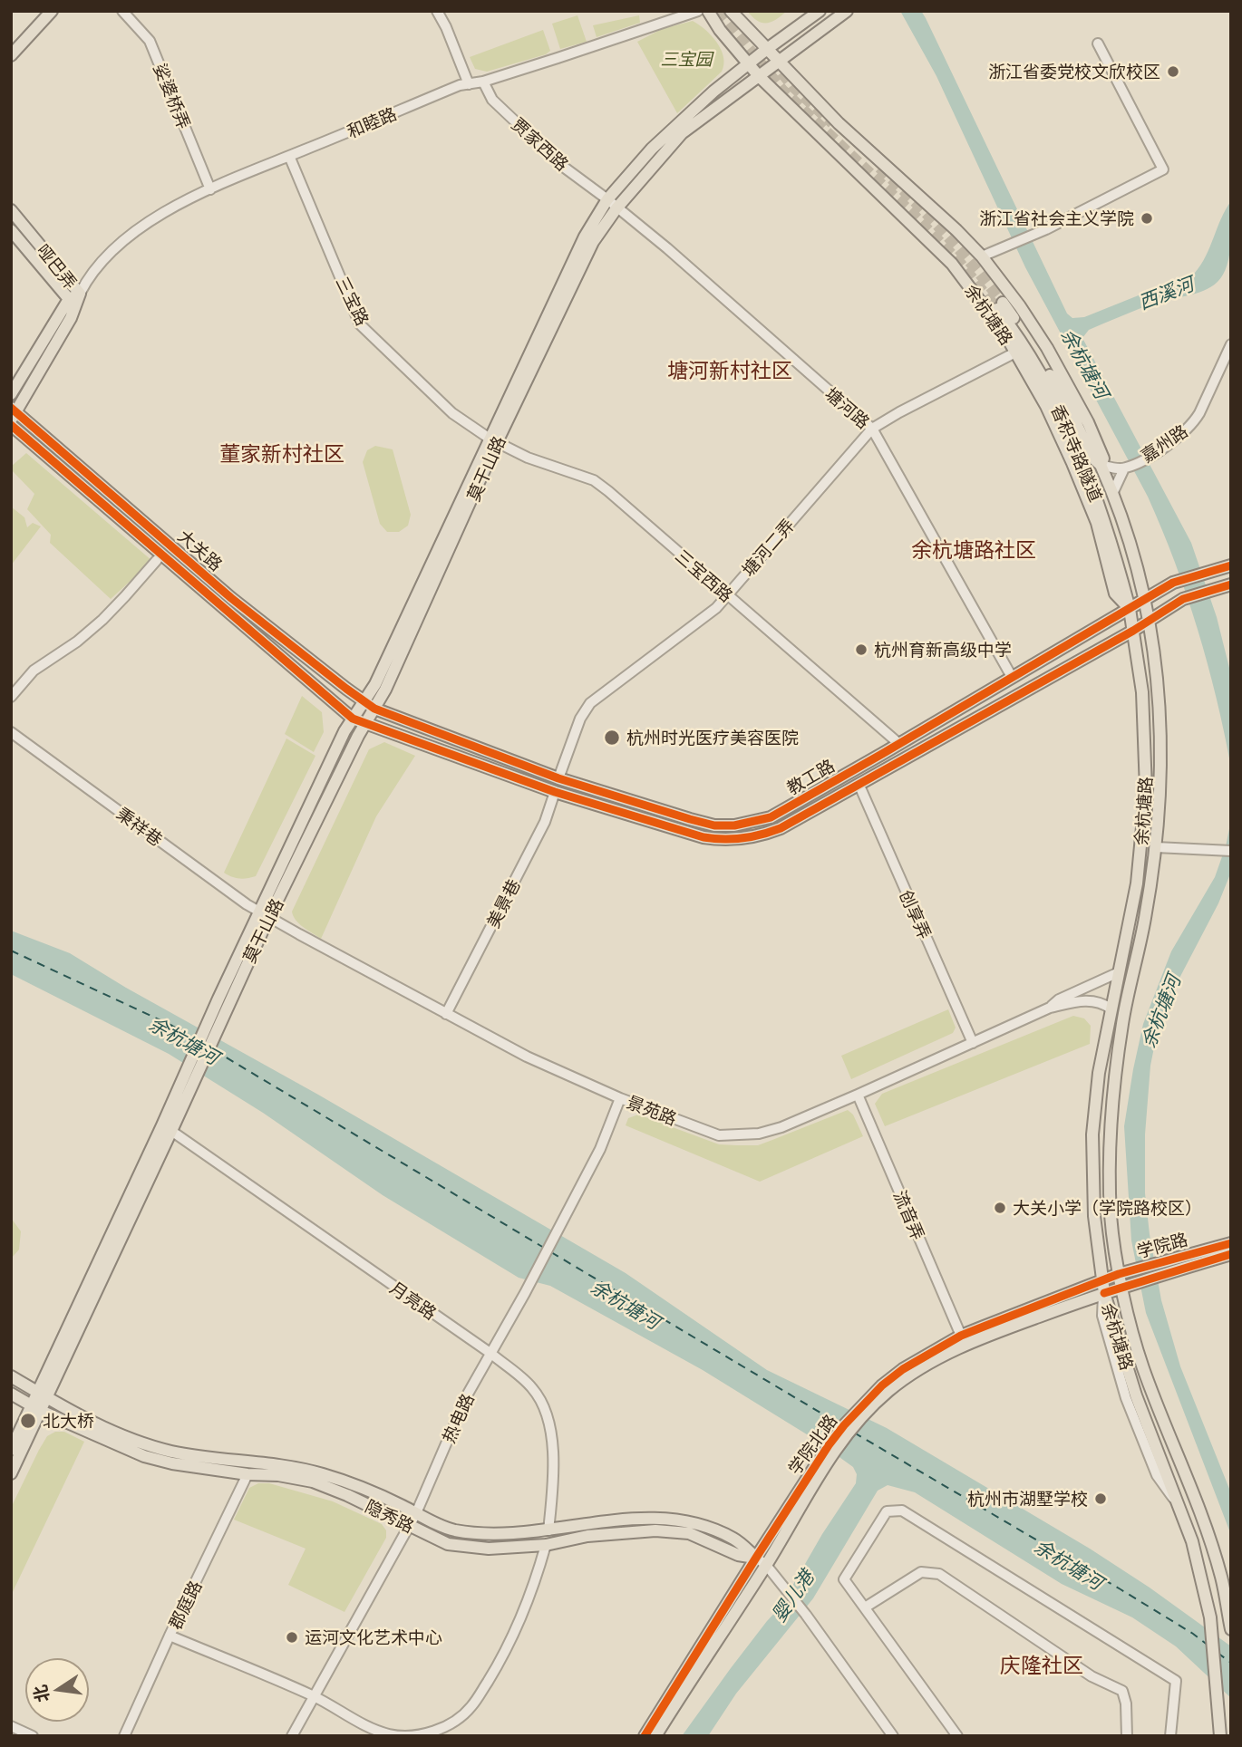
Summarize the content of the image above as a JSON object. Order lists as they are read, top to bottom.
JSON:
{
  "streets": {
    "main road": [
      "和睦路",
      "哑巴弄",
      "余杭塘路",
      "香积寺路隧道",
      "莫干山路",
      "大关路",
      "教工路",
      "学院路",
      "学院北路",
      "隐秀路"
    ],
    "street": [
      "娑婆桥弄",
      "贾家西路",
      "三宝路",
      "塘河路",
      "嘉州路",
      "塘河二弄",
      "三宝西路",
      "秉祥巷",
      "美景巷",
      "创享弄",
      "景苑路",
      "流音弄",
      "月亮路",
      "热电路",
      "郡庭路"
    ]
  },
  "crossings": [
    ["娑婆桥弄", "和睦路"],
    ["和睦路", "贾家西路"],
    ["和睦路", "哑巴弄"],
    ["和睦路", "三宝路"],
    ["和睦路", "大关路"],
    ["贾家西路", "塘河路"],
    ["贾家西路", "莫干山路"],
    ["三宝路", "莫干山路"],
    ["三宝路", "三宝西路"],
    ["余杭塘路", "嘉州路"],
    ["余杭塘路", "香积寺路隧道"],
    ["余杭塘路", "莫干山路"],
    ["余杭塘路", "塘河二弄"],
    ["余杭塘路", "教工路"],
    ["余杭塘路", "景苑路"],
    ["余杭塘路", "学院路"],
    ["余杭塘路", "学院北路"],
    ["塘河路", "莫干山路"],
    ["塘河路", "塘河二弄"],
    ["塘河路", "教工路"],
    ["嘉州路", "香积寺路隧道"],
    ["香积寺路隧道", "教工路"],
    ["莫干山路", "大关路"],
    ["莫干山路", "三宝西路"],
    ["莫干山路", "教工路"],
    ["莫干山路", "秉祥巷"],
    ["莫干山路", "景苑路"],
    ["塘河二弄", "三宝西路"],
    ["塘河二弄", "教工路"],
    ["大关路", "教工路"],
    ["三宝西路", "教工路"],
    ["教工路", "美景巷"],
    ["教工路", "创享弄"],
    ["秉祥巷", "景苑路"],
    ["美景巷", "景苑路"],
    ["创享弄", "景苑路"],
    ["景苑路", "流音弄"],
    ["景苑路", "热电路"],
    ["流音弄", "学院北路"],
    ["学院路", "学院北路"],
    ["月亮路", "热电路"],
    ["月亮路", "隐秀路"],
    ["热电路", "隐秀路"],
    ["学院北路", "隐秀路"],
    ["隐秀路", "郡庭路"]
  ],
  "districts": [
    "塘河新村社区",
    "董家新村社区",
    "余杭塘路社区",
    "庆隆社区"
  ],
  "water": ["西溪河", "余杭塘河", "婴儿港"],
  "parks": ["三宝园"],
  "places": [
    "浙江省委党校文欣校区",
    "浙江省社会主义学院",
    "杭州育新高级中学",
    "杭州时光医疗美容医院",
    "大关小学（学院路校区）",
    "北大桥",
    "杭州市湖墅学校",
    "运河文化艺术中心"
  ],
  "north": "left"
}
